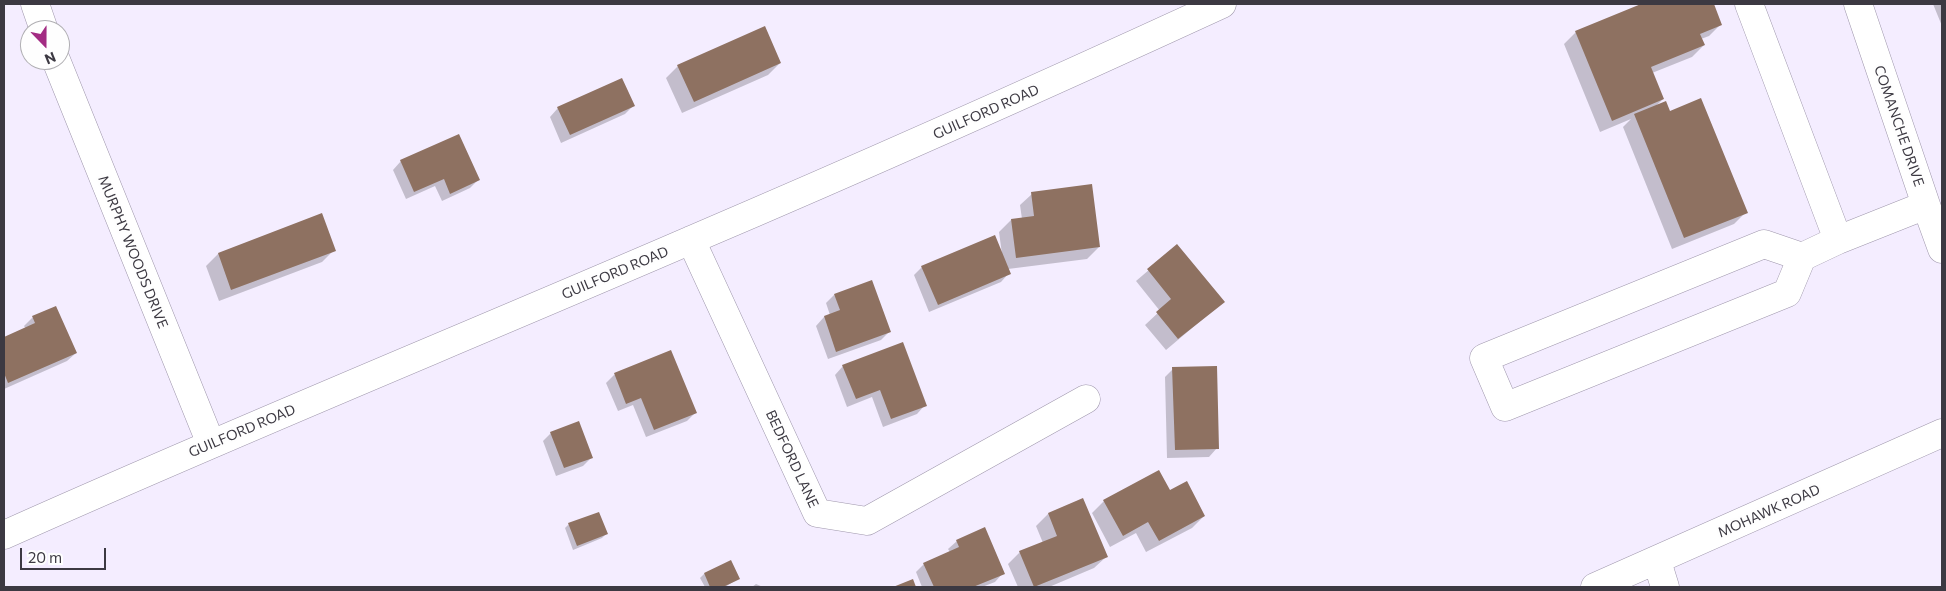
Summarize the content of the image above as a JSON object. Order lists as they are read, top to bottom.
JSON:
{
  "streets": {
    "street": [
      "GUILFORD ROAD",
      "COMANCHE DRIVE",
      "MURPHY WOODS DRIVE",
      "BEDFORD LANE",
      "MOHAWK ROAD"
    ]
  },
  "crossings": [
    ["GUILFORD ROAD", "MURPHY WOODS DRIVE"],
    ["GUILFORD ROAD", "BEDFORD LANE"]
  ],
  "scale_bar": "20 m",
  "north": "bottom"
}
